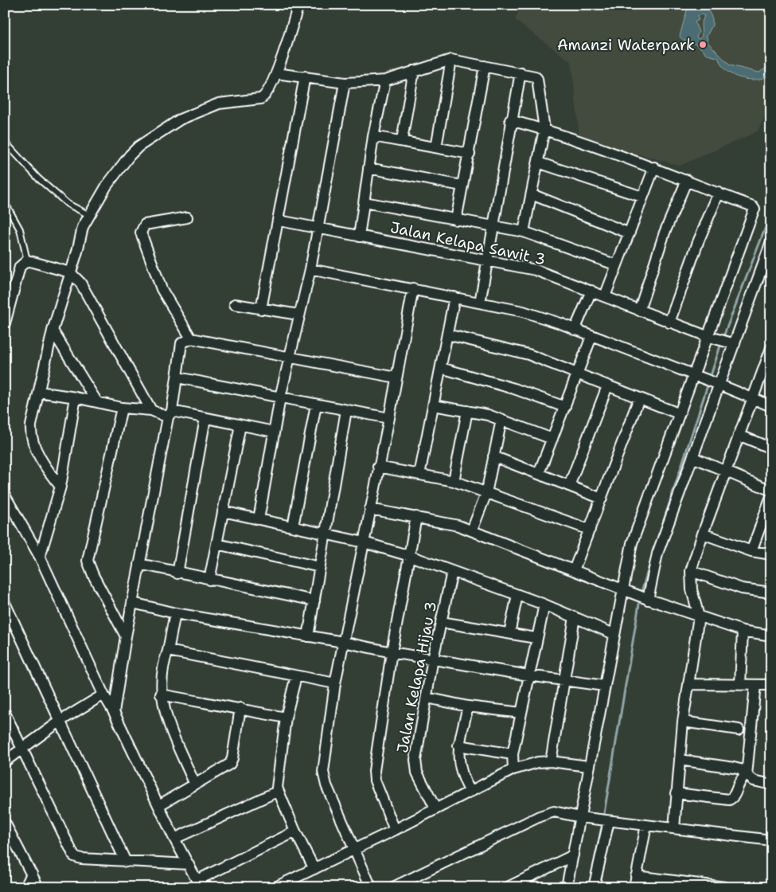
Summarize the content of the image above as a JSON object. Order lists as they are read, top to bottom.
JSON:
{
  "streets": {
    "street": ["Jalan Kelapa Sawit 3", "Jalan Kelapa Hijau 3"]
  },
  "places": ["Amanzi Waterpark"]
}
